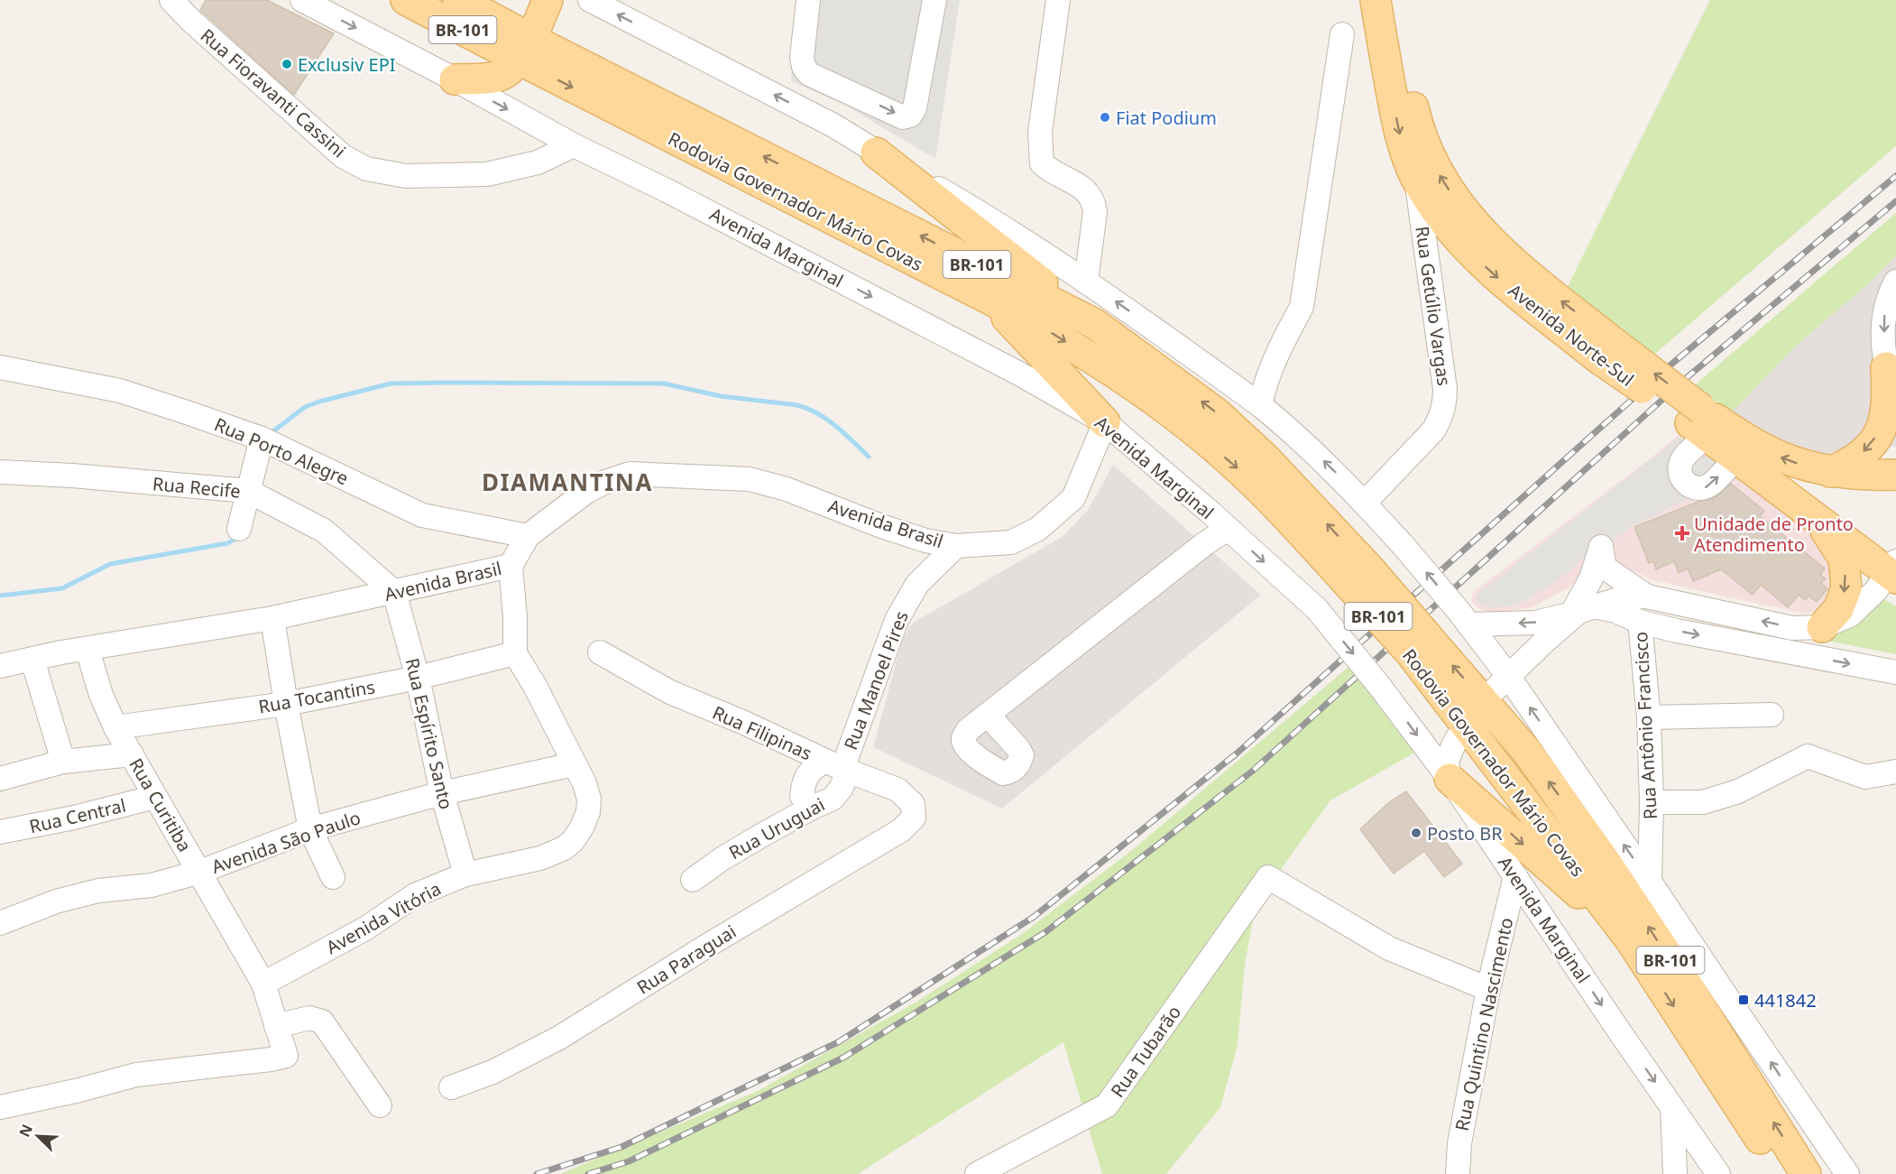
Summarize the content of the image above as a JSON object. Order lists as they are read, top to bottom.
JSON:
{
  "streets": {
    "main road": ["BR-101", "Rodovia Governador Mário Covas", "Avenida Norte-Sul"],
    "street": [
      "Rua Fioravanti Cassini",
      "Avenida Marginal",
      "Rua Getúlio Vargas",
      "Rua Porto Alegre",
      "Rua Recife",
      "Avenida Brasil",
      "Rua Manoel Pires",
      "Rua Tocantins",
      "Rua Antônio Francisco",
      "Rua Filipinas",
      "Rua Espírito Santo",
      "Rua Curitiba",
      "Rua Central",
      "Rua Uruguai",
      "Avenida São Paulo",
      "Avenida Vitória",
      "Rua Paraguai",
      "Rua Quintino Nascimento",
      "Rua Tubarão"
    ]
  },
  "crossings": [
    ["Rua Fioravanti Cassini", "Avenida Marginal"],
    ["Avenida Marginal", "Avenida Brasil"],
    ["Avenida Marginal", "Rua Quintino Nascimento"],
    ["Rua Getúlio Vargas", "Avenida Norte-Sul"],
    ["Rua Porto Alegre", "Avenida Brasil"],
    ["Rua Recife", "Avenida Brasil"],
    ["Rua Recife", "Rua Espírito Santo"],
    ["Avenida Brasil", "Rua Manoel Pires"],
    ["Avenida Brasil", "Rua Espírito Santo"],
    ["Avenida Brasil", "Rua Curitiba"],
    ["Rua Manoel Pires", "Rua Filipinas"],
    ["Rua Manoel Pires", "Rua Uruguai"],
    ["Rua Tocantins", "Rua Espírito Santo"],
    ["Rua Tocantins", "Rua Curitiba"],
    ["Rua Tocantins", "Avenida Vitória"],
    ["Rua Filipinas", "Rua Uruguai"],
    ["Rua Filipinas", "Rua Paraguai"],
    ["Rua Espírito Santo", "Avenida São Paulo"],
    ["Rua Espírito Santo", "Avenida Vitória"],
    ["Rua Curitiba", "Rua Central"],
    ["Rua Curitiba", "Avenida São Paulo"],
    ["Rua Curitiba", "Avenida Vitória"],
    ["Avenida São Paulo", "Avenida Vitória"],
    ["Rua Quintino Nascimento", "Rua Tubarão"]
  ],
  "districts": ["DIAMANTINA"],
  "places": {
    "other": ["Exclusiv EPI", "Fiat Podium", "Posto BR"],
    "health": ["Unidade de Pronto Atendimento"],
    "transit": ["441842"]
  },
  "north": "top left"
}
